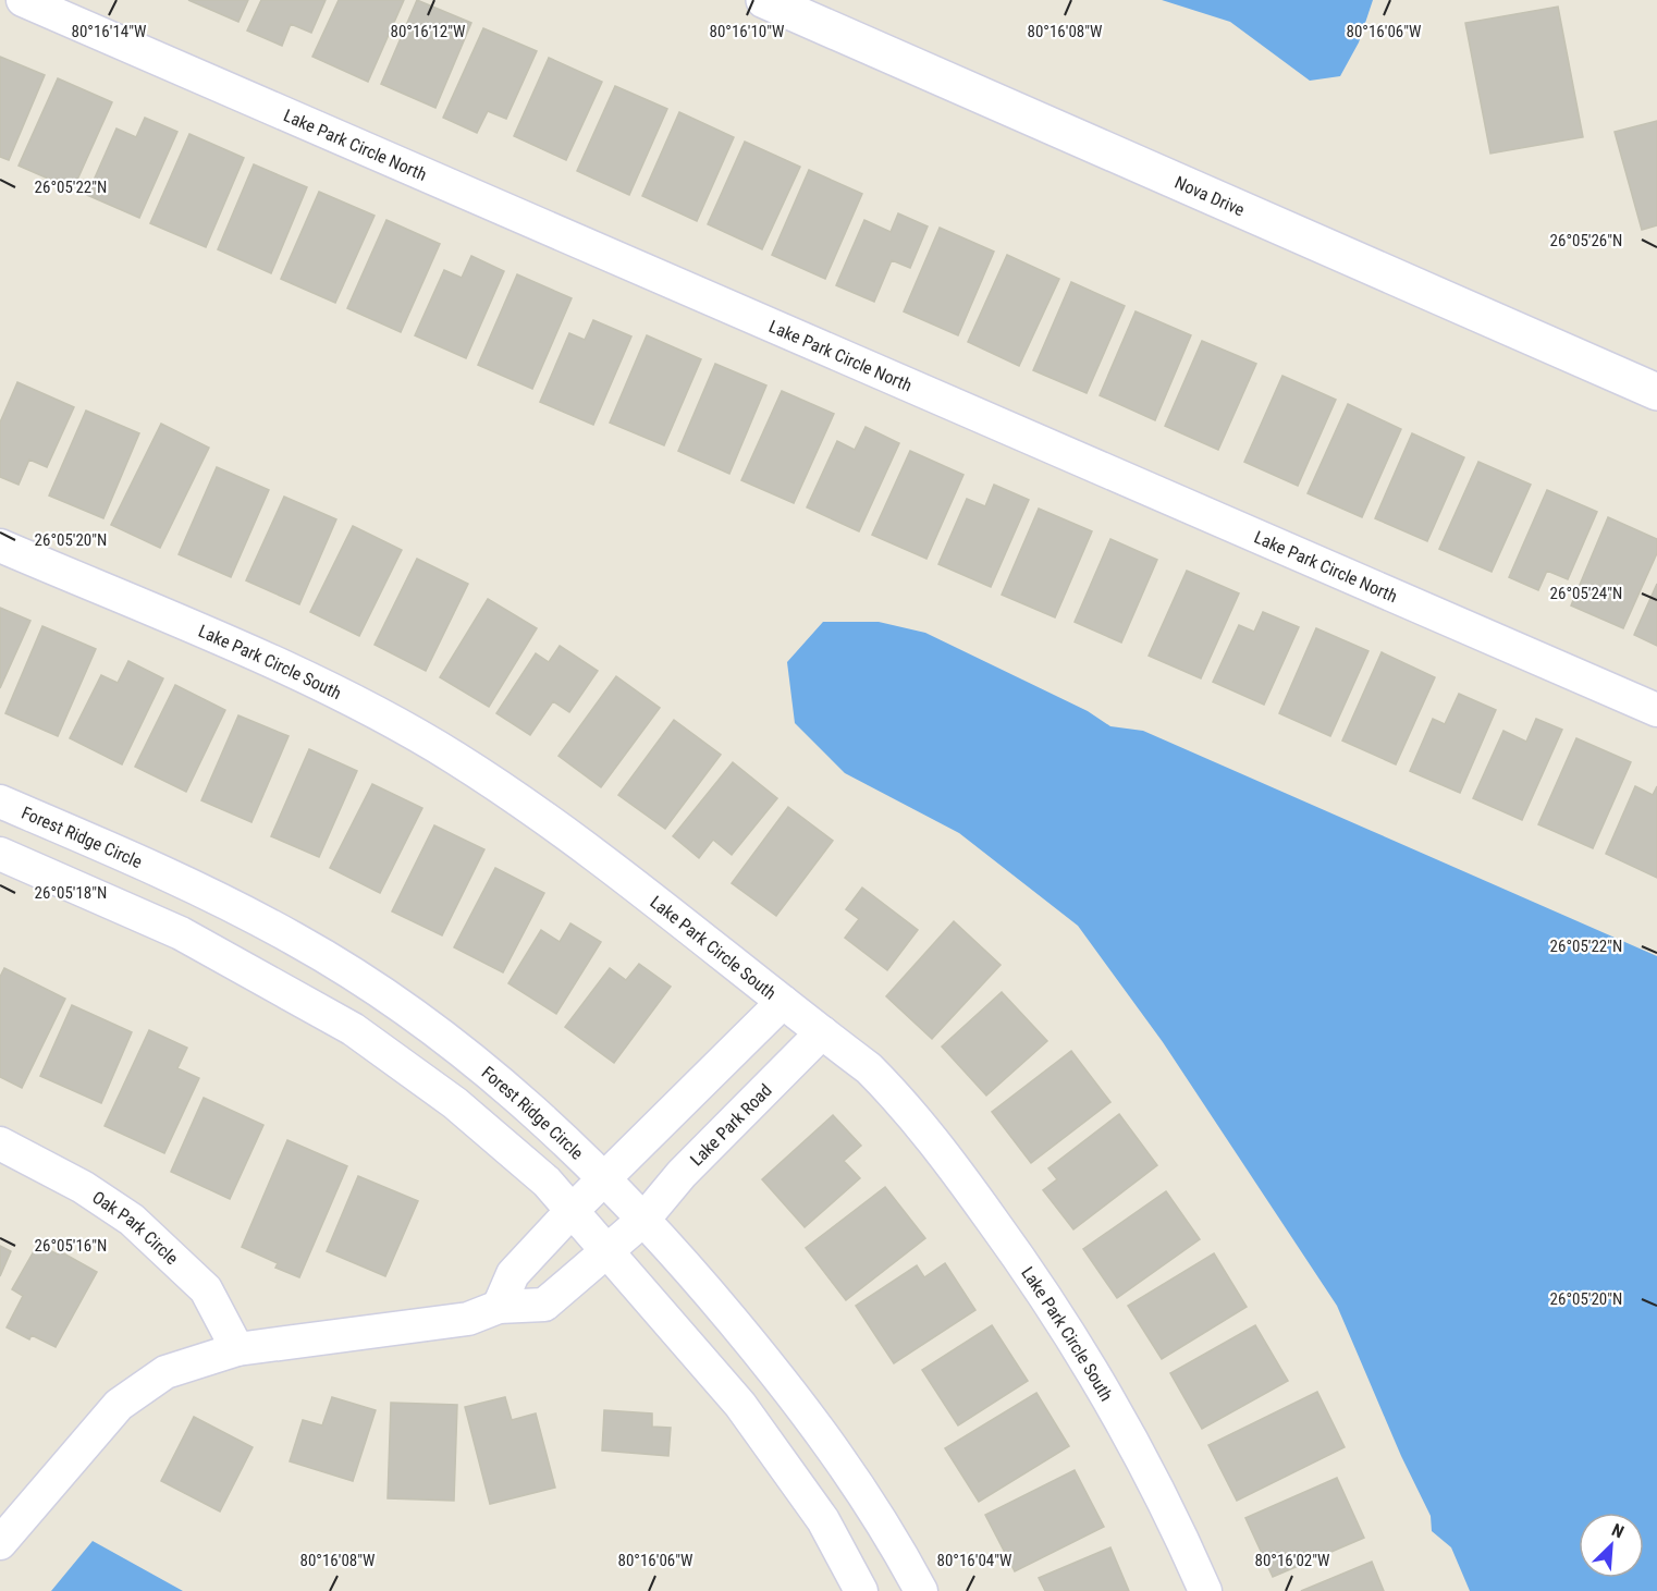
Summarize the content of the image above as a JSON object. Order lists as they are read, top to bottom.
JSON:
{
  "streets": {
    "street": [
      "Lake Park Circle North",
      "Nova Drive",
      "Lake Park Circle South",
      "Forest Ridge Circle",
      "Lake Park Road",
      "Oak Park Circle"
    ]
  },
  "crossings": [
    ["Lake Park Circle South", "Lake Park Road"],
    ["Forest Ridge Circle", "Lake Park Road"]
  ],
  "north": "top right",
  "coordinates": [
    "80°16'14\"W",
    "80°16'12\"W",
    "80°16'10\"W",
    "80°16'08\"W",
    "80°16'06\"W",
    "26°05'22\"N",
    "26°05'26\"N",
    "26°05'20\"N",
    "26°05'24\"N",
    "26°05'18\"N",
    "26°05'16\"N",
    "80°16'04\"W",
    "80°16'02\"W"
  ]
}
